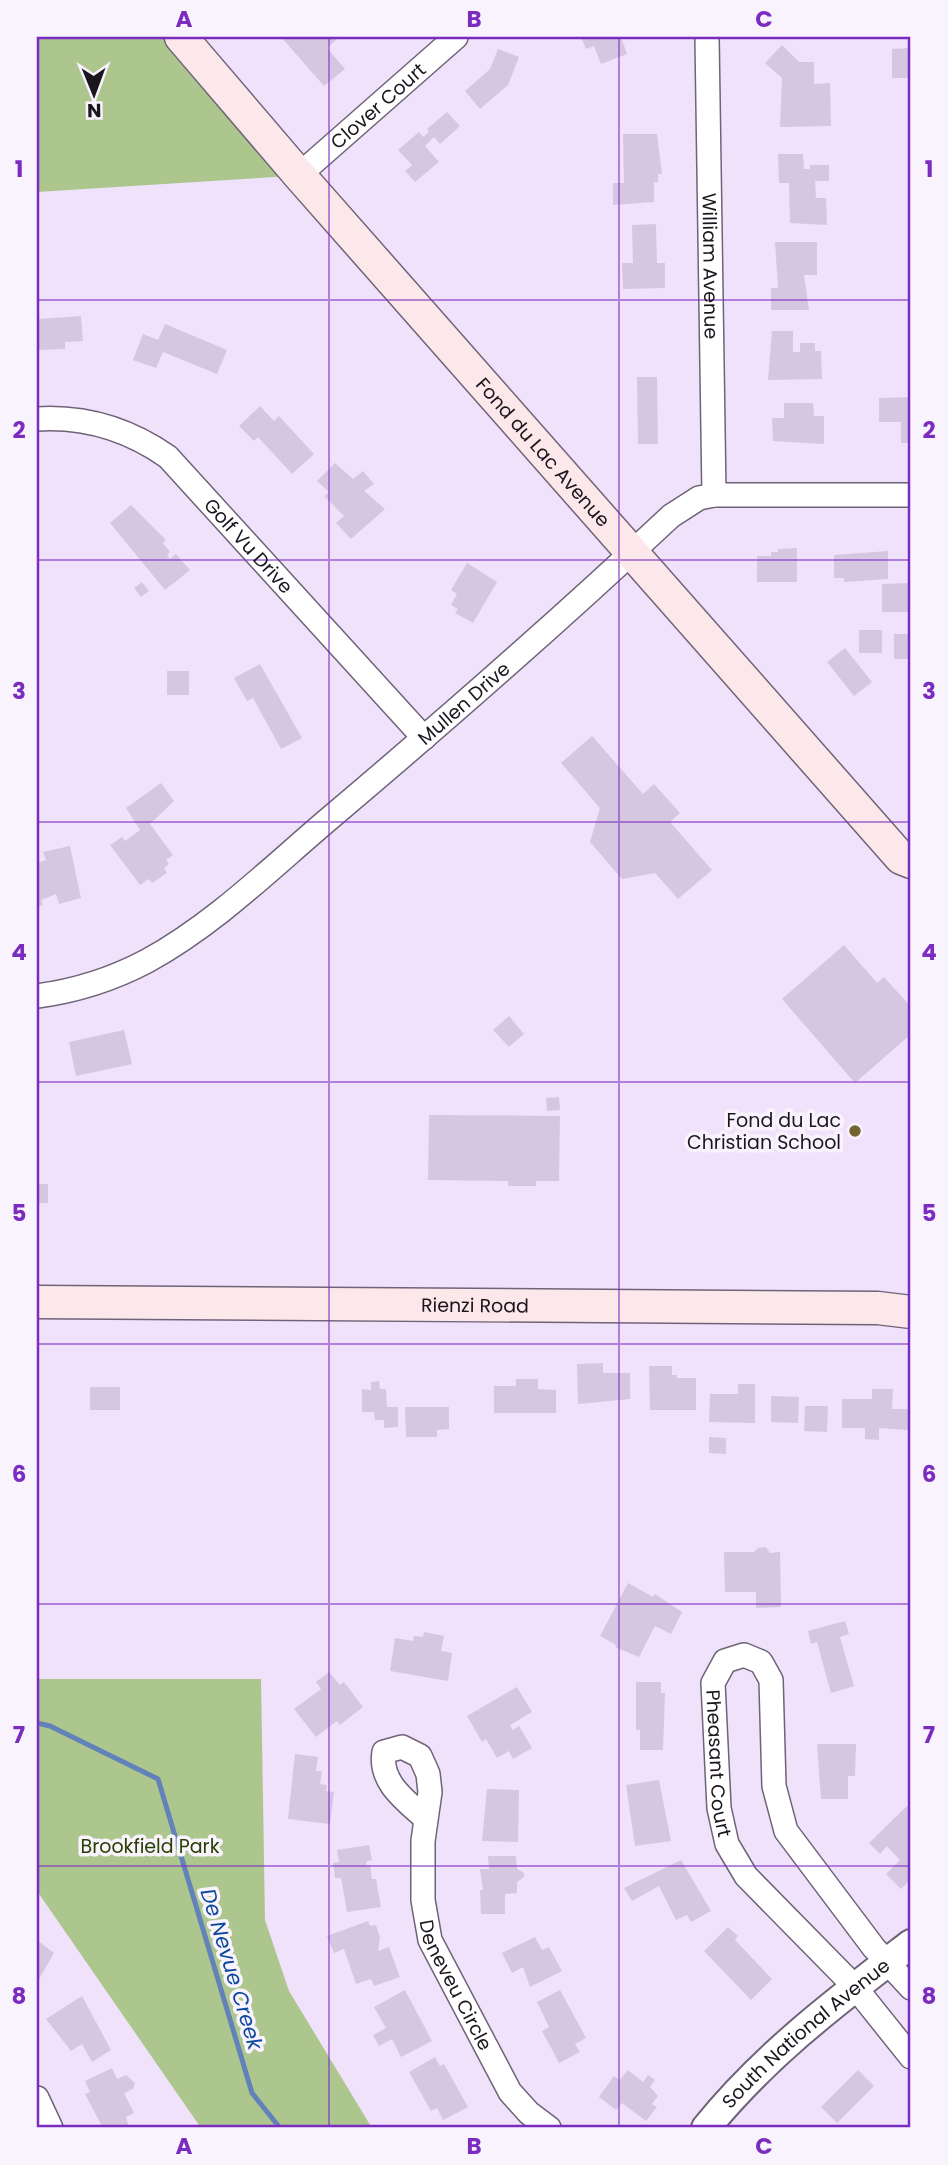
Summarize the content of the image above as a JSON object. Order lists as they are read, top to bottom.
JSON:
{
  "streets": {
    "main road": ["Fond du Lac Avenue", "Rienzi Road"],
    "street": [
      "Clover Court",
      "William Avenue",
      "Golf Vu Drive",
      "Mullen Drive",
      "Pheasant Court",
      "Deneveu Circle",
      "South National Avenue"
    ]
  },
  "crossings": [
    ["Clover Court", "Fond du Lac Avenue"],
    ["William Avenue", "Mullen Drive"],
    ["Fond du Lac Avenue", "Mullen Drive"],
    ["Golf Vu Drive", "Mullen Drive"],
    ["Pheasant Court", "South National Avenue"]
  ],
  "water": ["De Nevue Creek"],
  "parks": ["Brookfield Park"],
  "places": ["Fond du Lac Christian School"],
  "north": "bottom",
  "grid": {
    "columns": ["A", "B", "C"],
    "rows": [
      "1",
      "2",
      "3",
      "4",
      "5",
      "6",
      "7",
      "8"
    ]
  }
}
